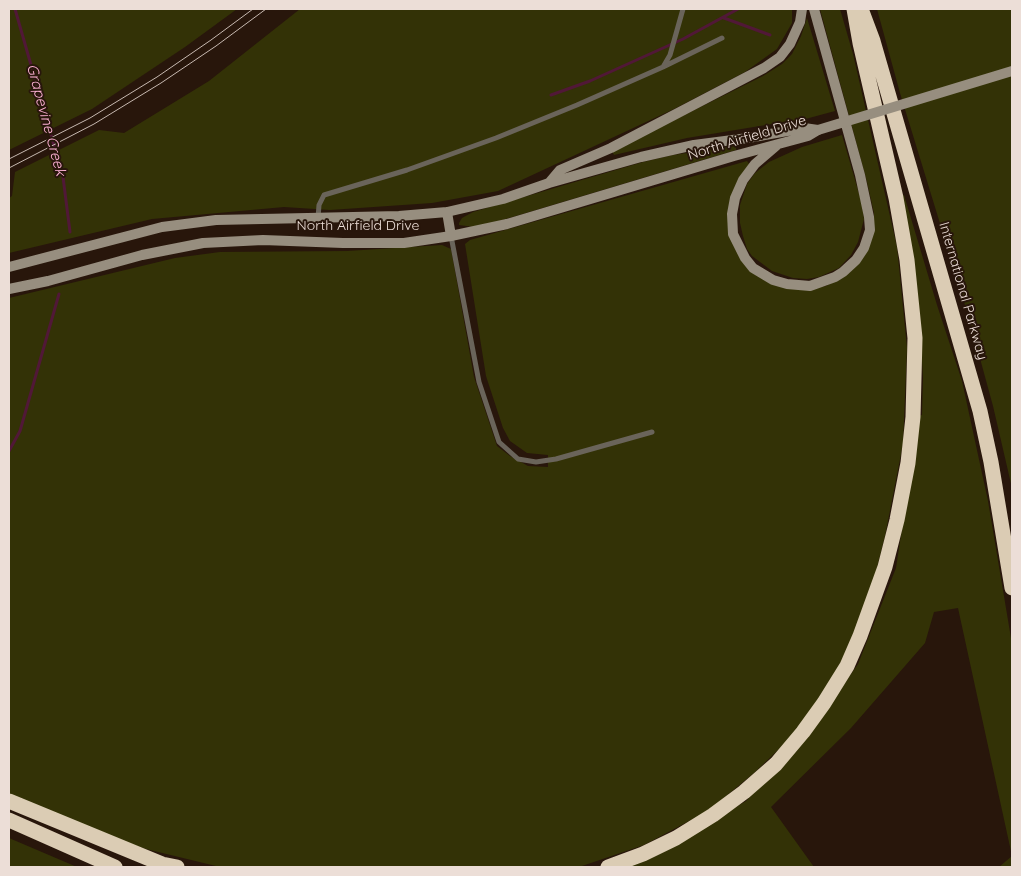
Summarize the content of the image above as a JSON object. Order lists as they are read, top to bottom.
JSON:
{
  "streets": {
    "highway": ["International Parkway"],
    "main road": ["North Airfield Drive"]
  },
  "water": ["Grapevine Creek"]
}
